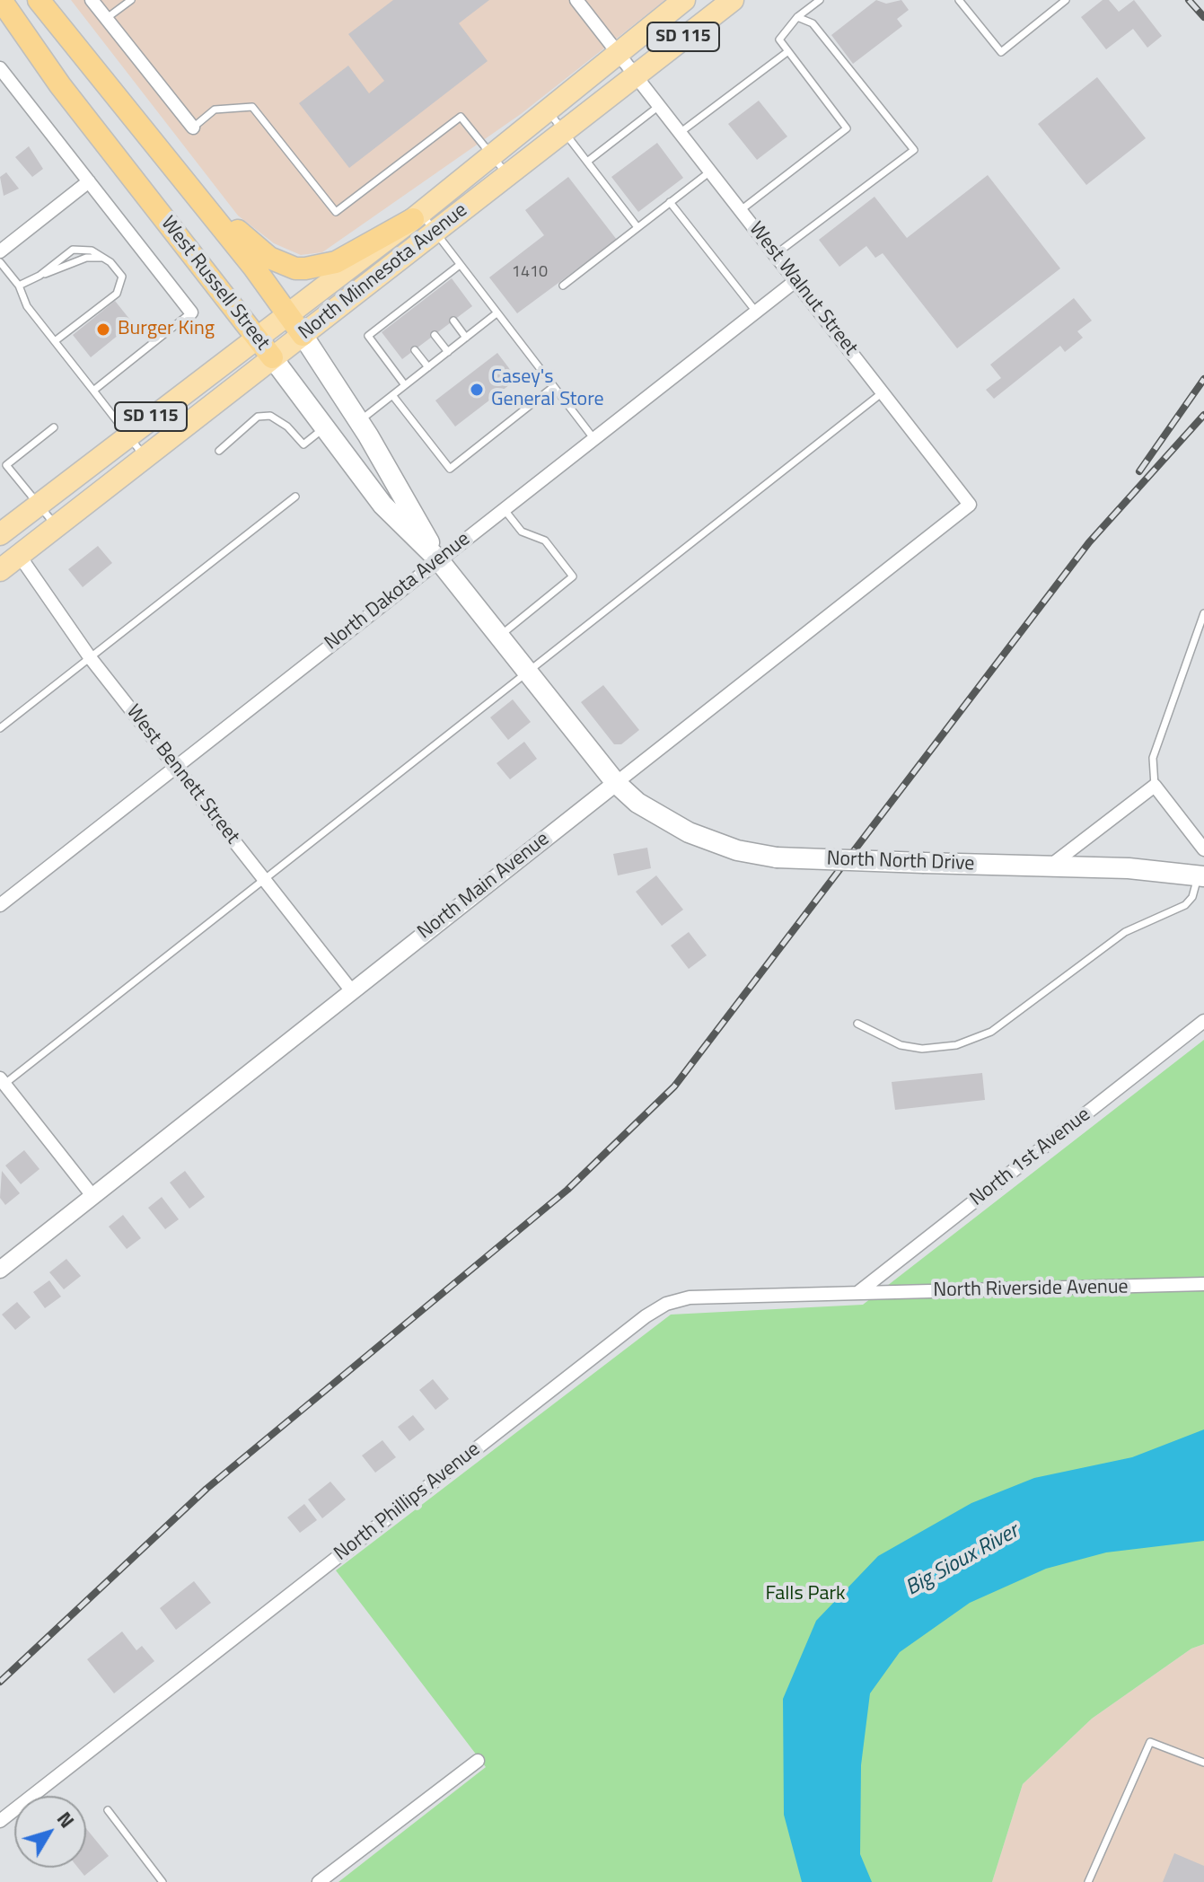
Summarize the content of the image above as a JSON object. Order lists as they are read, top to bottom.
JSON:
{
  "streets": {
    "highway": ["West Russell Street"],
    "main road": ["SD 115", "North Minnesota Avenue", "North North Drive"],
    "street": [
      "West Walnut Street",
      "North Dakota Avenue",
      "West Bennett Street",
      "North Main Avenue",
      "North 1st Avenue",
      "North Riverside Avenue",
      "North Phillips Avenue"
    ]
  },
  "crossings": [
    ["North Minnesota Avenue", "West Russell Street"],
    ["North Minnesota Avenue", "West Walnut Street"],
    ["North Minnesota Avenue", "West Bennett Street"],
    ["West Russell Street", "North Dakota Avenue"],
    ["West Russell Street", "North North Drive"],
    ["West Russell Street", "North Main Avenue"],
    ["West Walnut Street", "North Dakota Avenue"],
    ["West Walnut Street", "North Main Avenue"],
    ["North Dakota Avenue", "West Bennett Street"],
    ["West Bennett Street", "North Main Avenue"],
    ["North North Drive", "North Main Avenue"],
    ["North 1st Avenue", "North Riverside Avenue"],
    ["North 1st Avenue", "North Phillips Avenue"],
    ["North Riverside Avenue", "North Phillips Avenue"]
  ],
  "water": ["Big Sioux River"],
  "parks": ["Falls Park"],
  "places": ["Burger King", "Casey's General Store"],
  "house_numbers": ["1410"],
  "north": "top right"
}
